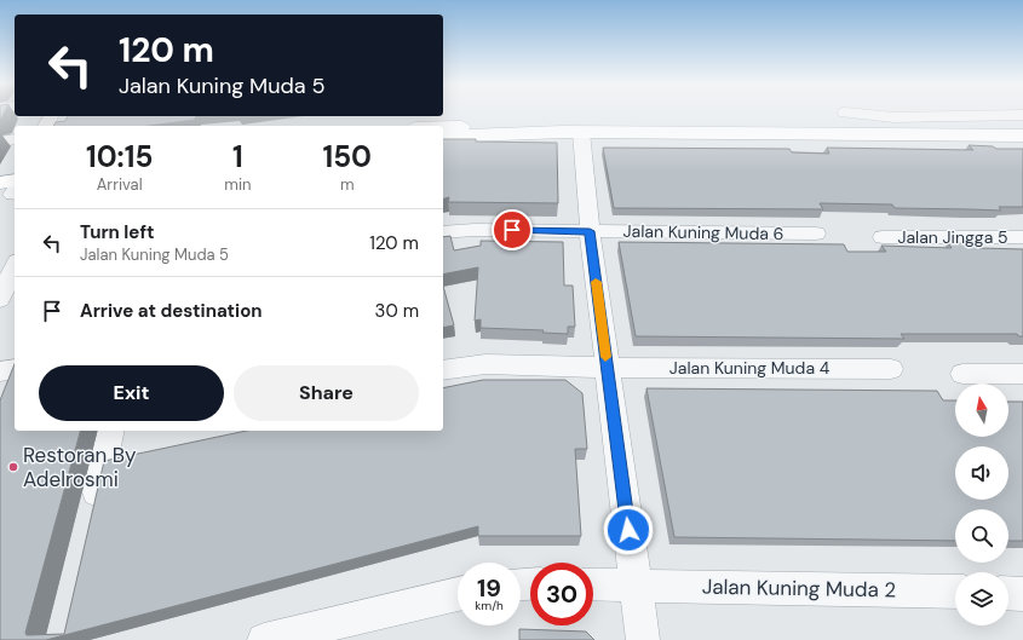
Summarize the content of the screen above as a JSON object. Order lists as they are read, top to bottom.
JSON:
{
  "streets": {
    "street": [
      "Jalan Kuning Muda 6",
      "Jalan Jingga 5",
      "Jalan Kuning Muda 4",
      "Jalan Kuning Muda 2"
    ]
  },
  "places": ["Restoran By Adelrosmi"],
  "north": "top",
  "page": {
    "turn": ["120 m", "Jalan Kuning Muda 5"],
    "eta": [
      "10:15",
      "Arrival",
      "1",
      "min",
      "150",
      "m"
    ],
    "list": [
      {
        "name": "Turn left",
        "note": "Jalan Kuning Muda 5",
        "value": "120 m"
      },
      {
        "name": "Arrive at destination",
        "value": "30 m"
      }
    ],
    "buttons": ["Exit", "Share"],
    "speed": "19 km/h",
    "limit": "30"
  }
}
